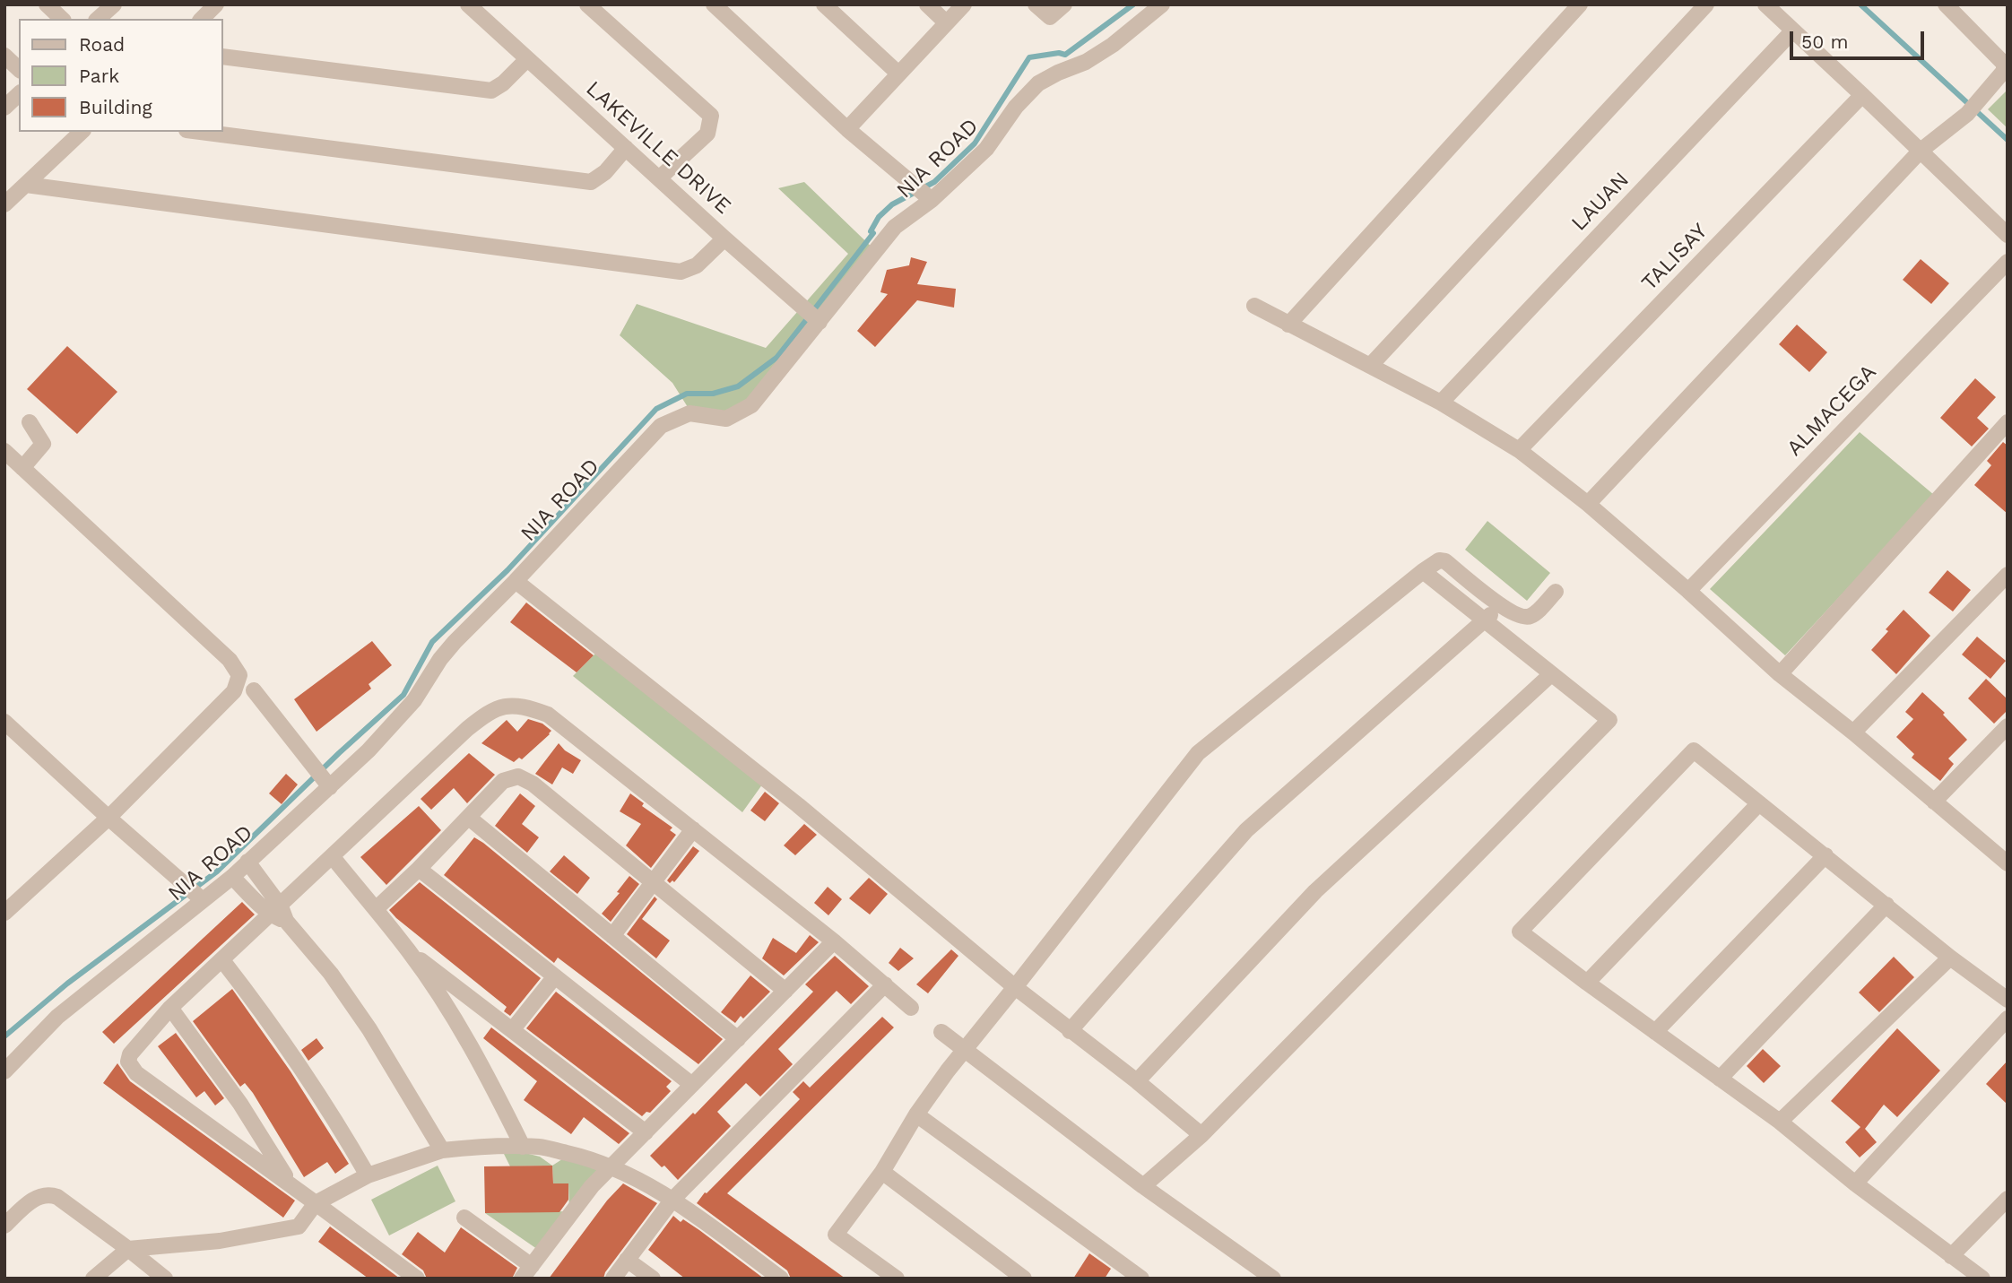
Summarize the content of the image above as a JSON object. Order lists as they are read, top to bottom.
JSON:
{
  "streets": {
    "street": [
      "LAKEVILLE DRIVE",
      "NIA ROAD",
      "LAUAN",
      "TALISAY",
      "ALMACEGA"
    ]
  },
  "crossings": [
    ["LAKEVILLE DRIVE", "NIA ROAD"]
  ],
  "legend": ["Road", "Park", "Building"],
  "scale_bar": "50 m"
}
